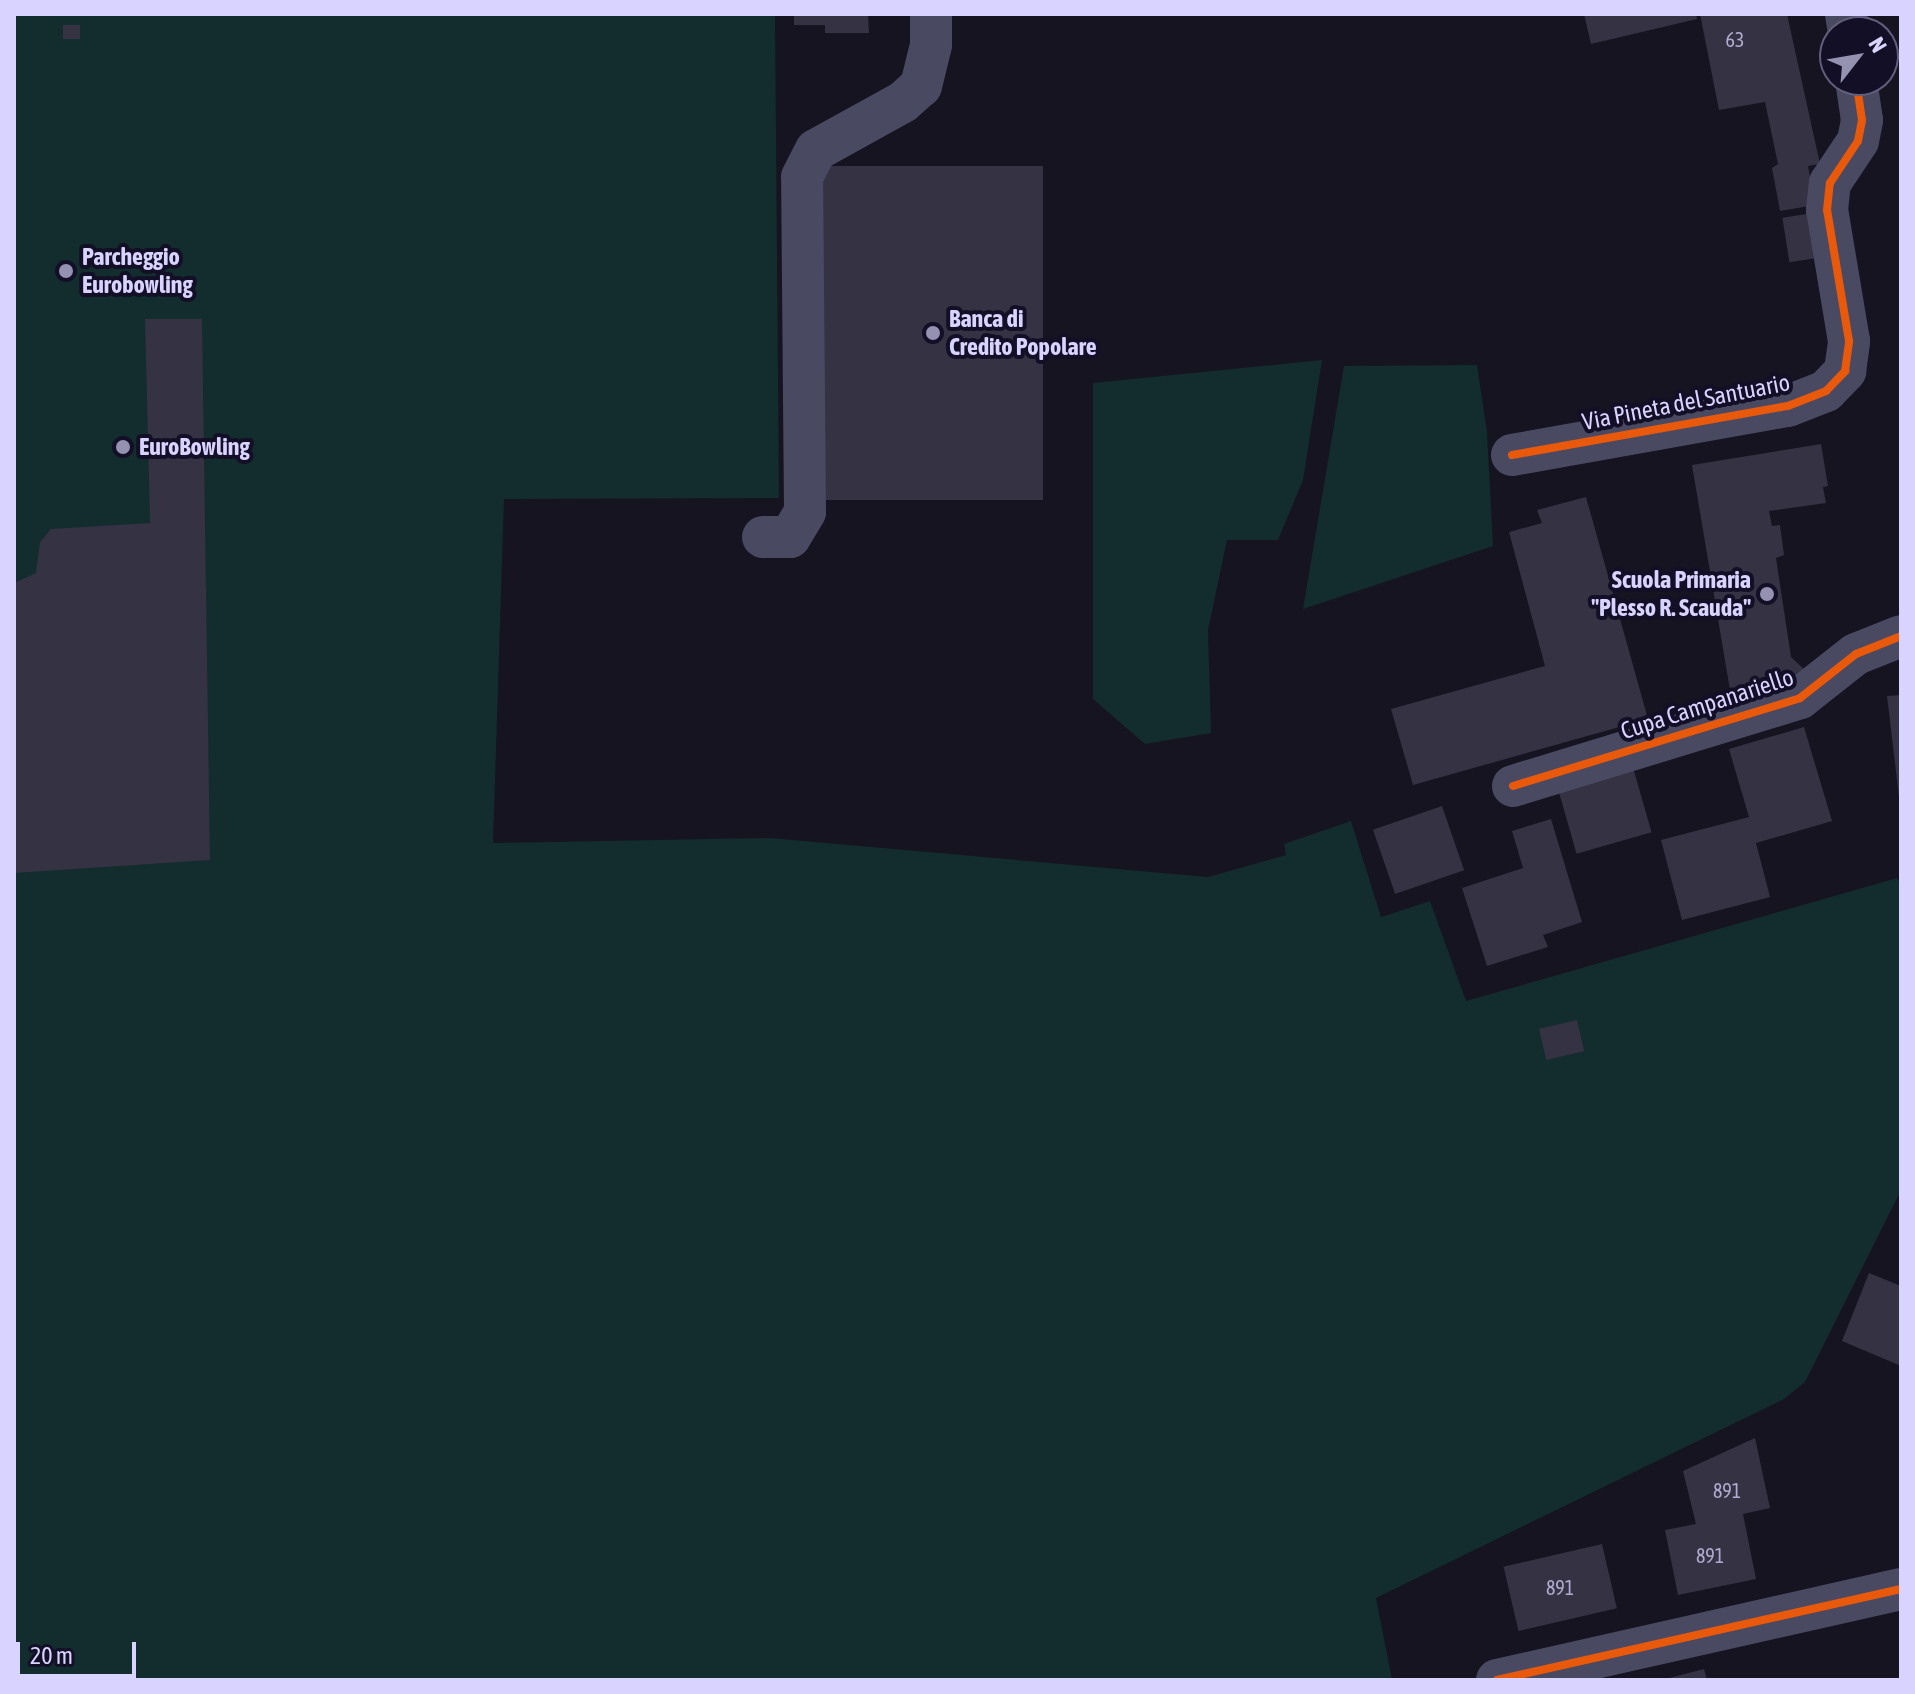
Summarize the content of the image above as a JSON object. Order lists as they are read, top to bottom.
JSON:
{
  "streets": {
    "street": ["Via Pineta del Santuario", "Cupa Campanariello"]
  },
  "places": [
    "Parcheggio Eurobowling",
    "Banca di Credito Popolare",
    "EuroBowling",
    "Scuola Primaria \"Plesso R. Scauda\""
  ],
  "house_numbers": [
    "63",
    "891",
    "891",
    "891"
  ],
  "scale_bar": "20 m",
  "north": "top right"
}
